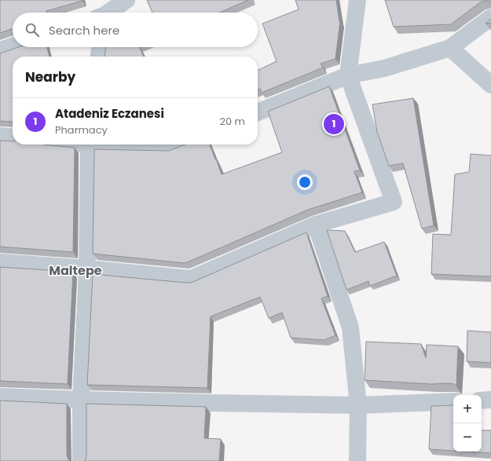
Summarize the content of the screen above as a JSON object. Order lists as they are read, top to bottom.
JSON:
{
  "districts": ["Maltepe"],
  "page": {
    "search": "Search here",
    "heading": "Nearby",
    "list": [
      {
        "mark": "1",
        "name": "Atadeniz Eczanesi",
        "note": "Pharmacy",
        "value": "20 m"
      }
    ],
    "pins": "1",
    "map_buttons": ["+", "−"]
  }
}
